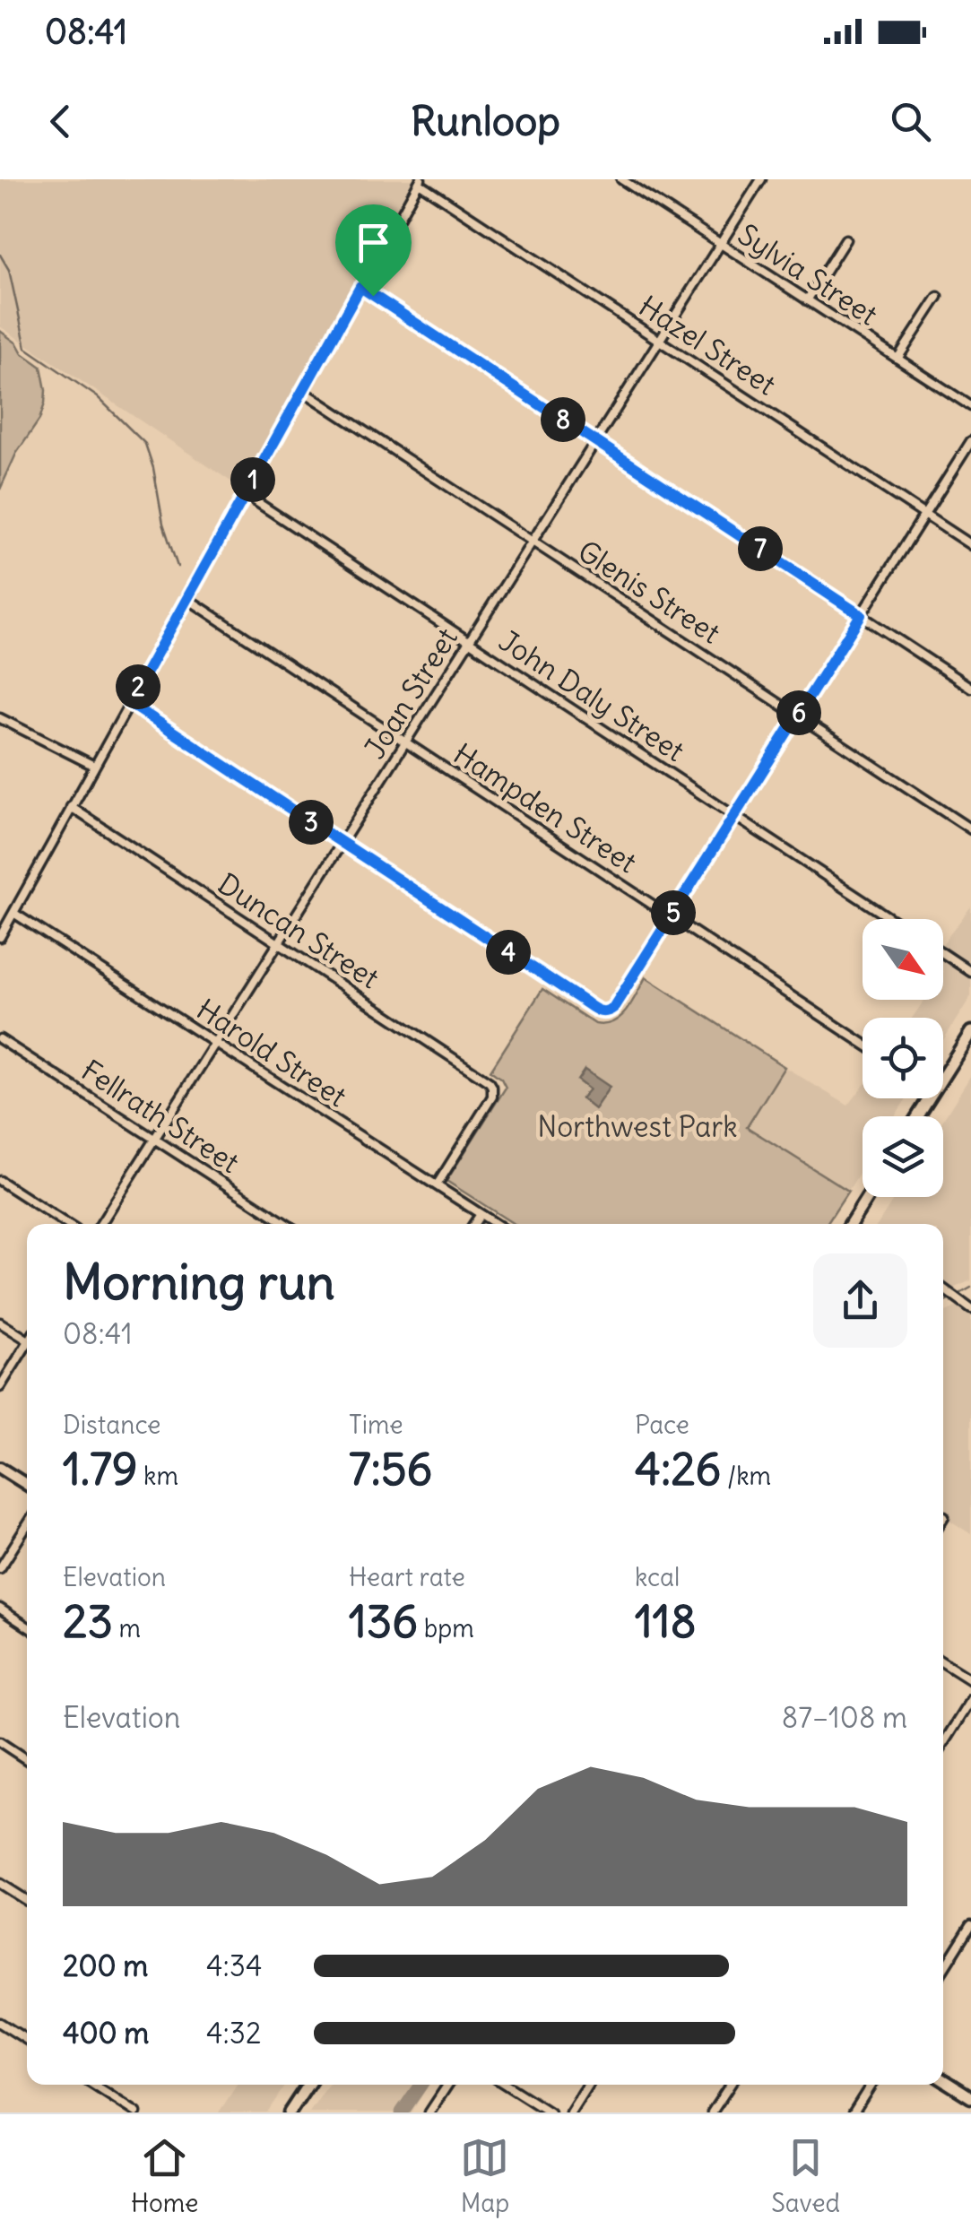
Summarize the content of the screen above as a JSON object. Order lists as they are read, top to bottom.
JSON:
{
  "streets": {
    "street": [
      "Sylvia Street",
      "Hazel Street",
      "Glenis Street",
      "Joan Street",
      "John Daly Street",
      "Hampden Street",
      "Duncan Street",
      "Harold Street",
      "Fellrath Street"
    ]
  },
  "crossings": [
    ["Sylvia Street", "Joan Street"],
    ["Hazel Street", "Joan Street"],
    ["Glenis Street", "Joan Street"],
    ["Joan Street", "John Daly Street"],
    ["Joan Street", "Hampden Street"],
    ["Joan Street", "Duncan Street"],
    ["Joan Street", "Harold Street"],
    ["Joan Street", "Fellrath Street"],
    ["Duncan Street", "Harold Street"]
  ],
  "parks": ["Northwest Park"],
  "north": "bottom right",
  "page": {
    "status": "08:41",
    "header": "Runloop",
    "pins": [
      "8",
      "1",
      "7",
      "2",
      "6",
      "3",
      "5",
      "4"
    ],
    "heading": ["Morning run", "08:41"],
    "stats": [
      ["Distance", "1.79 km"],
      ["Time", "7:56"],
      ["Pace", "4:26 /km"],
      ["Elevation", "23 m"],
      ["Heart rate", "136 bpm"],
      ["kcal", "118"]
    ],
    "chart": ["Elevation", "87–108 m"],
    "list": [
      {
        "name": "200 m",
        "note": "4:34"
      },
      {
        "name": "400 m",
        "note": "4:32"
      }
    ],
    "tabs": ["Home", "Map", "Saved"]
  }
}
